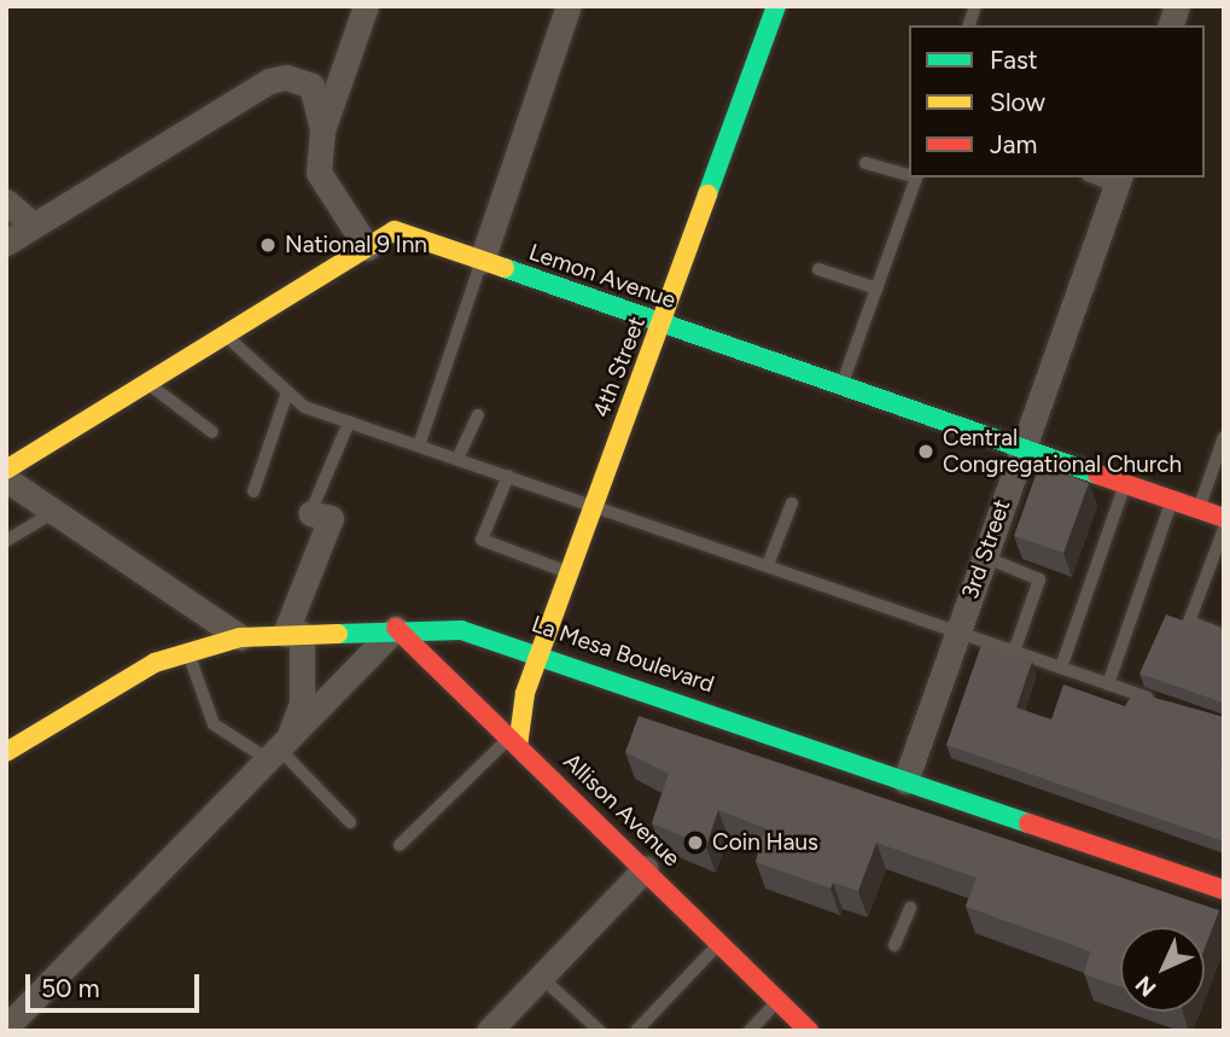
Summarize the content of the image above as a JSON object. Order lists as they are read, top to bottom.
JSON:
{
  "streets": {
    "main road": [
      "Lemon Avenue",
      "4th Street",
      "La Mesa Boulevard",
      "Allison Avenue"
    ],
    "street": ["3rd Street"]
  },
  "crossings": [
    ["Lemon Avenue", "4th Street"],
    ["Lemon Avenue", "3rd Street"],
    ["4th Street", "La Mesa Boulevard"],
    ["4th Street", "Allison Avenue"],
    ["3rd Street", "La Mesa Boulevard"],
    ["La Mesa Boulevard", "Allison Avenue"]
  ],
  "places": ["National 9 Inn", "Central Congregational Church", "Coin Haus"],
  "legend": ["Fast", "Slow", "Jam"],
  "scale_bar": "50 m",
  "north": "bottom left"
}
